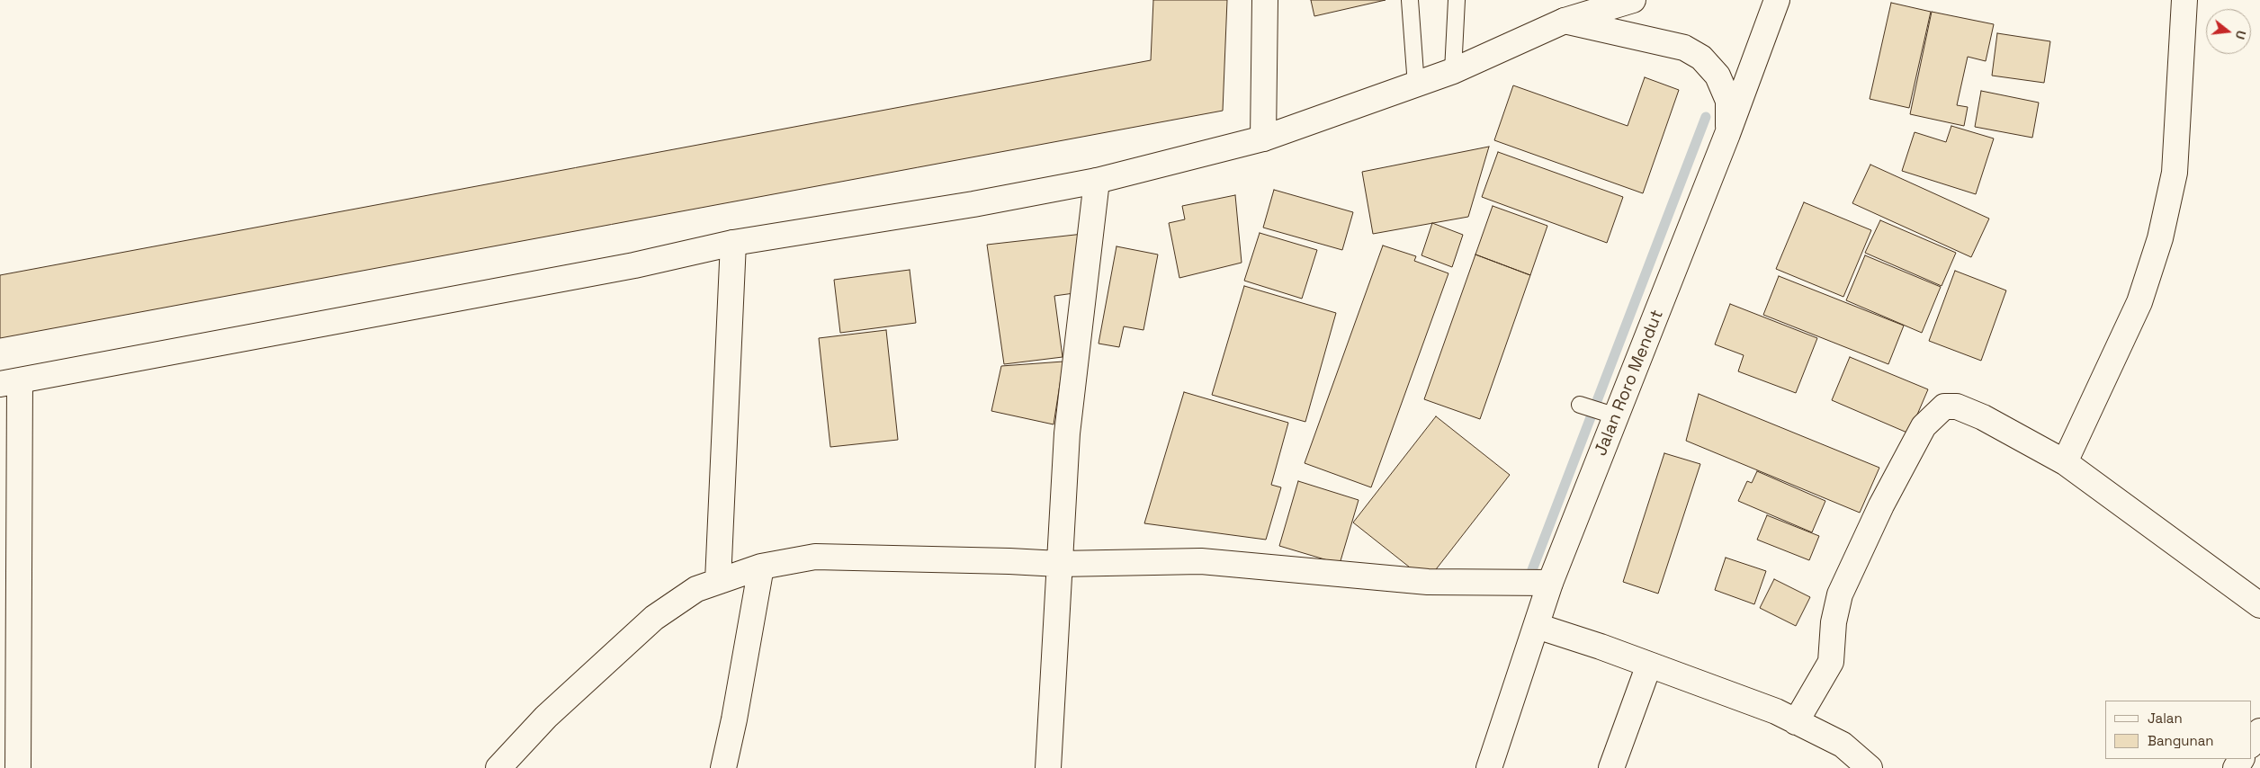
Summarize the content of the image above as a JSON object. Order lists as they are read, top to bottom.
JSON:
{
  "streets": {
    "street": ["Jalan Roro Mendut"]
  },
  "legend": ["Jalan", "Bangunan"],
  "north": "right"
}
